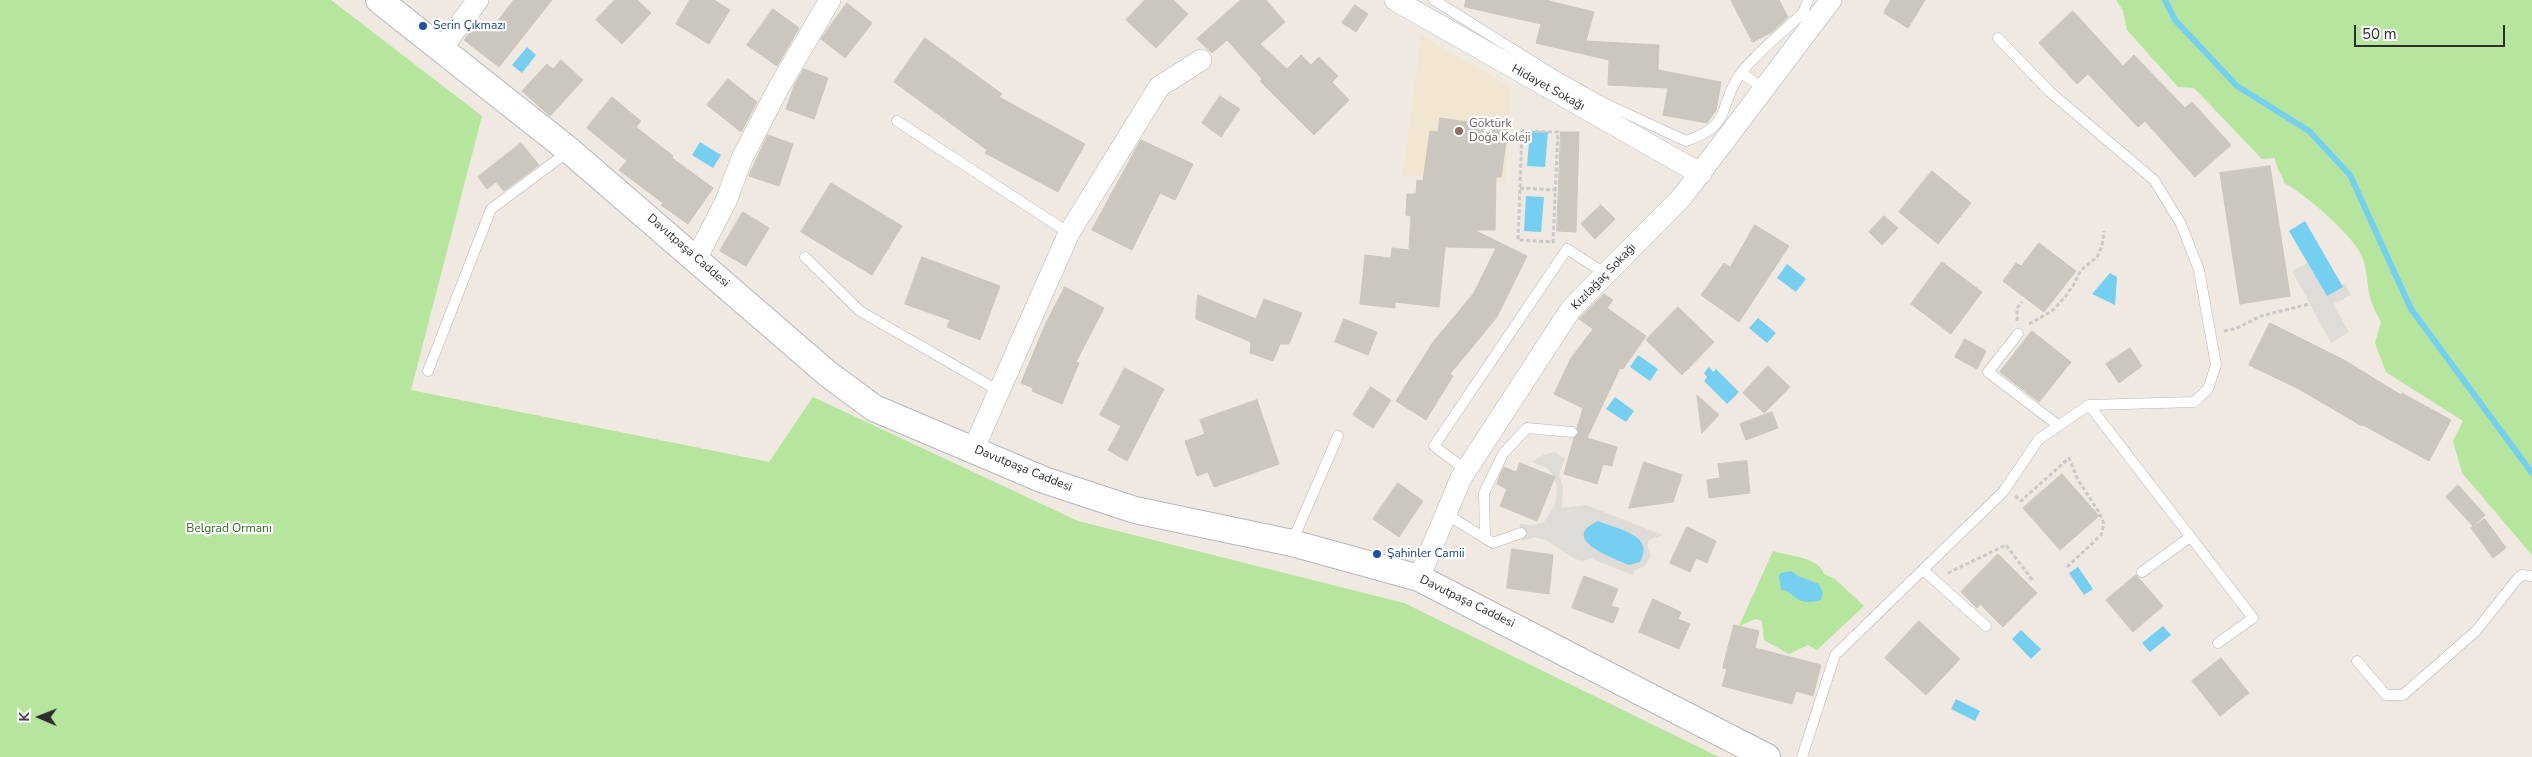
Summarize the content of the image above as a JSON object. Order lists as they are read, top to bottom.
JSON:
{
  "streets": {
    "street": ["Hidayet Sokağı", "Davutpaşa Caddesi", "Kızılağaç Sokağı"]
  },
  "crossings": [
    ["Hidayet Sokağı", "Kızılağaç Sokağı"],
    ["Davutpaşa Caddesi", "Kızılağaç Sokağı"]
  ],
  "parks": ["Belgrad Ormanı"],
  "places": ["Serin Çıkmazı", "Göktürk Doğa Koleji", "Şahinler Camii"],
  "scale_bar": "50 m",
  "north": "left"
}
